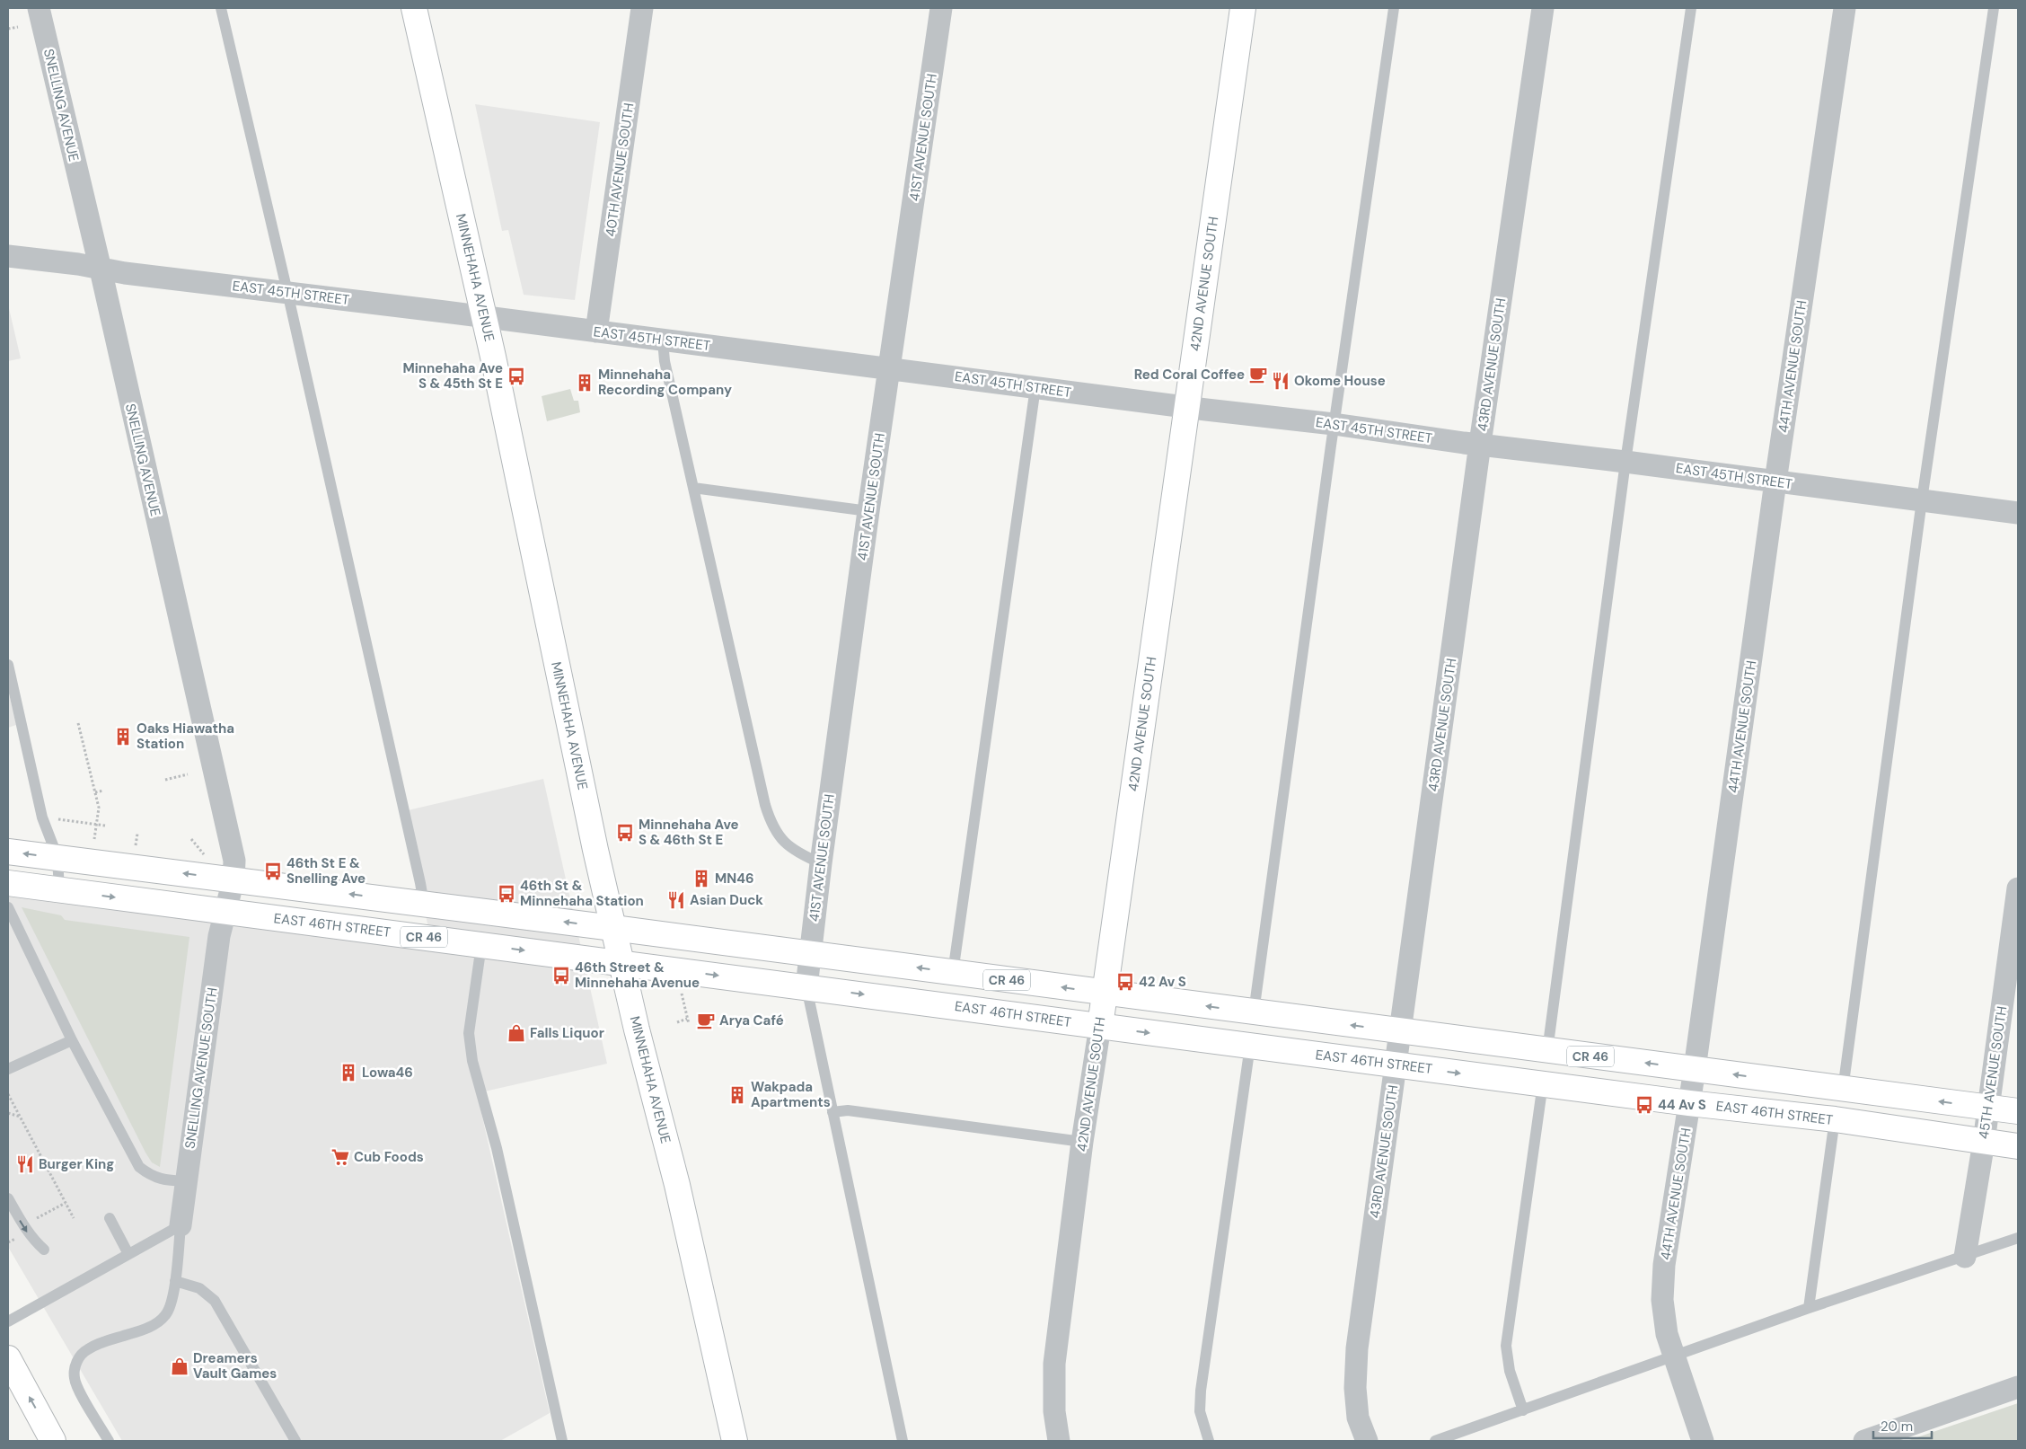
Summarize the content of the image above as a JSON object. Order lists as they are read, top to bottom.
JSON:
{
  "streets": {
    "main road": [
      "MINNEHAHA AVENUE",
      "42ND AVENUE SOUTH",
      "EAST 46TH STREET",
      "CR 46"
    ],
    "street": [
      "SNELLING AVENUE",
      "41ST AVENUE SOUTH",
      "40TH AVENUE SOUTH",
      "EAST 45TH STREET",
      "43RD AVENUE SOUTH",
      "44TH AVENUE SOUTH",
      "SNELLING AVENUE SOUTH",
      "45TH AVENUE SOUTH"
    ]
  },
  "crossings": [
    ["SNELLING AVENUE", "EAST 45TH STREET"],
    ["SNELLING AVENUE", "EAST 46TH STREET"],
    ["SNELLING AVENUE", "CR 46"],
    ["SNELLING AVENUE", "SNELLING AVENUE SOUTH"],
    ["41ST AVENUE SOUTH", "EAST 45TH STREET"],
    ["41ST AVENUE SOUTH", "EAST 46TH STREET"],
    ["41ST AVENUE SOUTH", "CR 46"],
    ["40TH AVENUE SOUTH", "EAST 45TH STREET"],
    ["MINNEHAHA AVENUE", "EAST 45TH STREET"],
    ["MINNEHAHA AVENUE", "EAST 46TH STREET"],
    ["MINNEHAHA AVENUE", "CR 46"],
    ["42ND AVENUE SOUTH", "EAST 45TH STREET"],
    ["42ND AVENUE SOUTH", "EAST 46TH STREET"],
    ["42ND AVENUE SOUTH", "CR 46"],
    ["EAST 45TH STREET", "43RD AVENUE SOUTH"],
    ["EAST 45TH STREET", "44TH AVENUE SOUTH"],
    ["43RD AVENUE SOUTH", "EAST 46TH STREET"],
    ["43RD AVENUE SOUTH", "CR 46"],
    ["44TH AVENUE SOUTH", "EAST 46TH STREET"],
    ["44TH AVENUE SOUTH", "CR 46"],
    ["EAST 46TH STREET", "SNELLING AVENUE SOUTH"],
    ["EAST 46TH STREET", "45TH AVENUE SOUTH"],
    ["CR 46", "45TH AVENUE SOUTH"]
  ],
  "places": {
    "cafe": ["Red Coral Coffee", "Arya Café"],
    "bus stop": [
      "Minnehaha Ave S & 45th St E",
      "Minnehaha Ave S & 46th St E",
      "46th St E & Snelling Ave",
      "46th St & Minnehaha Station",
      "46th Street & Minnehaha Avenue",
      "42 Av S",
      "44 Av S"
    ],
    "restaurant": ["Okome House", "Asian Duck", "Burger King"],
    "building": [
      "Minnehaha Recording Company",
      "Oaks Hiawatha Station",
      "MN46",
      "Lowa46",
      "Wakpada Apartments"
    ],
    "shop": ["Falls Liquor", "Dreamers Vault Games"],
    "supermarket": ["Cub Foods"]
  },
  "scale_bar": "20 m"
}
